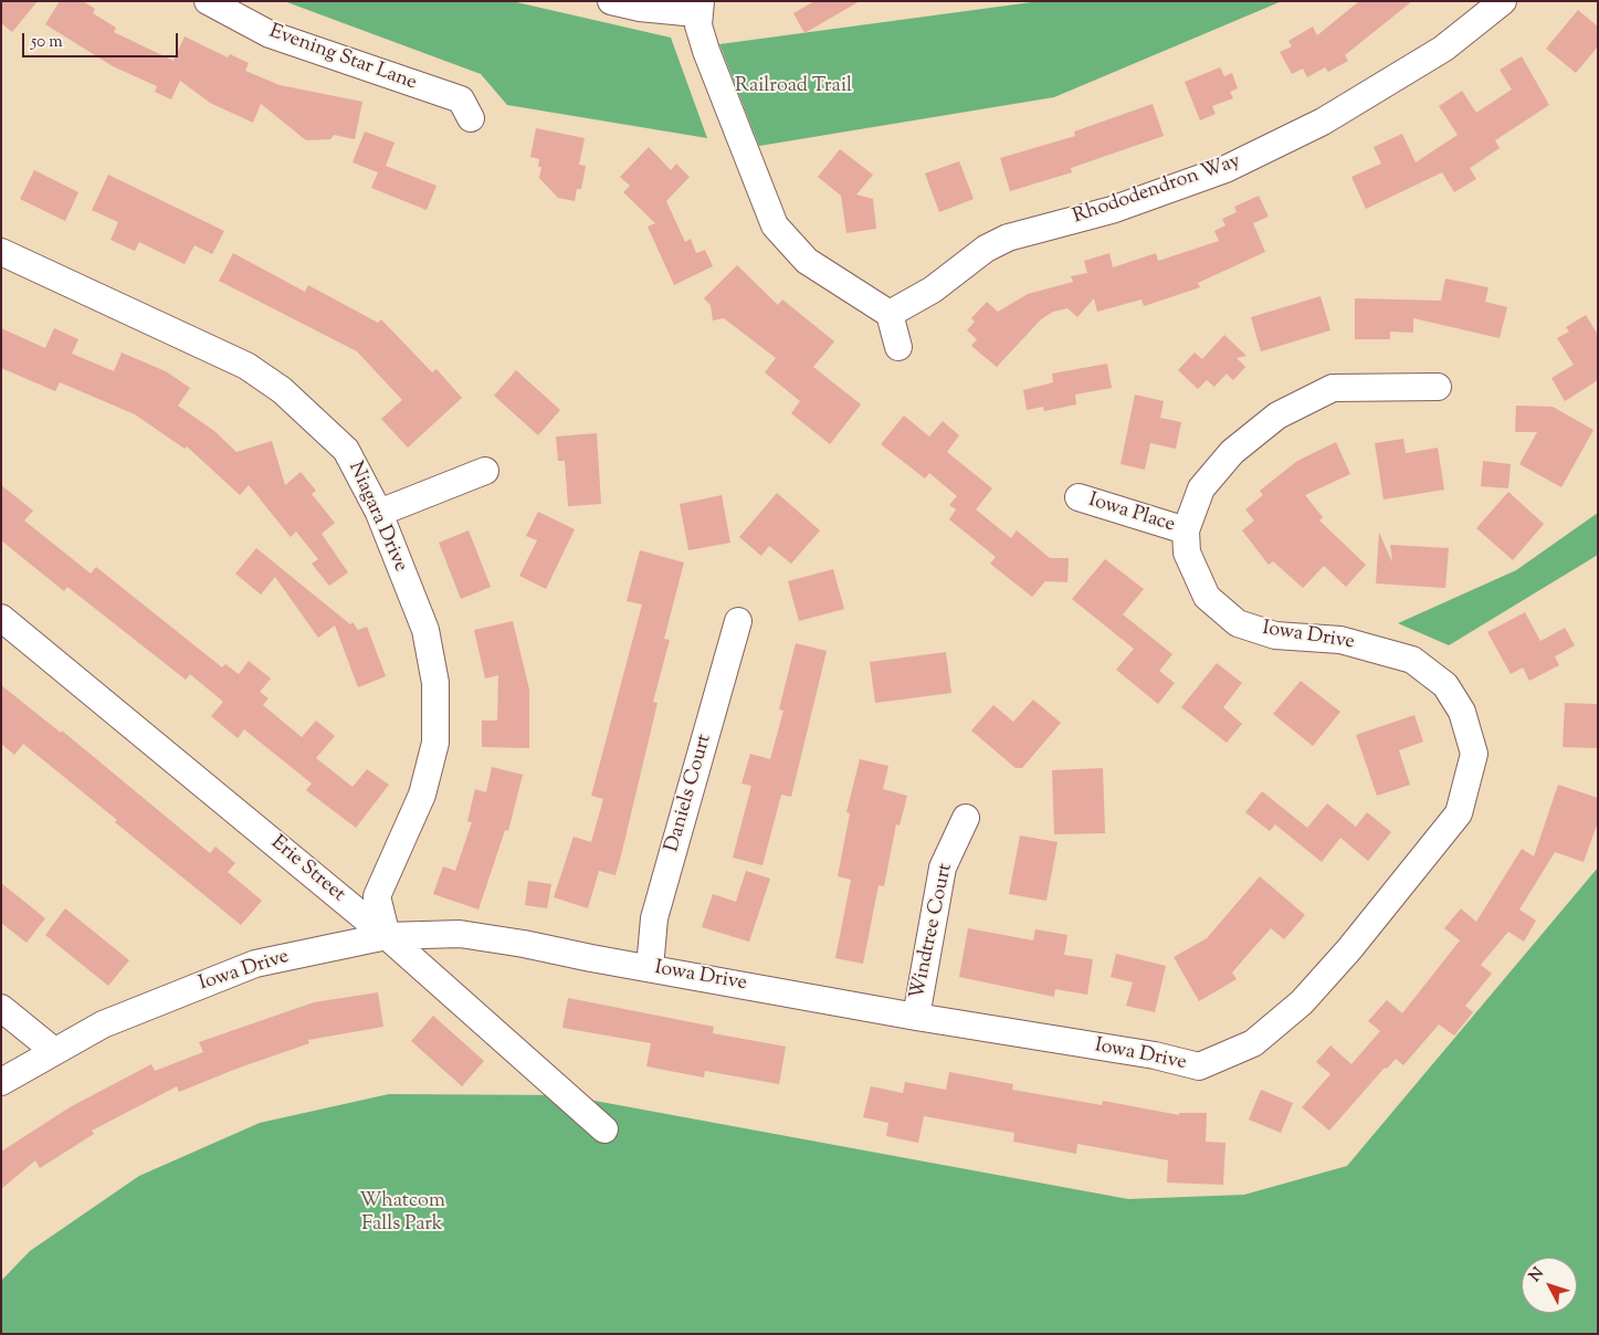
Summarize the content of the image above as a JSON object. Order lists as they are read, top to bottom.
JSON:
{
  "streets": {
    "street": [
      "Evening Star Lane",
      "Rhododendron Way",
      "Iowa Place",
      "Niagara Drive",
      "Iowa Drive",
      "Daniels Court",
      "Erie Street",
      "Windtree Court"
    ]
  },
  "crossings": [
    ["Iowa Place", "Iowa Drive"],
    ["Niagara Drive", "Iowa Drive"],
    ["Niagara Drive", "Erie Street"],
    ["Iowa Drive", "Daniels Court"],
    ["Iowa Drive", "Erie Street"],
    ["Iowa Drive", "Windtree Court"]
  ],
  "parks": ["Railroad Trail", "Whatcom Falls Park"],
  "scale_bar": "50 m",
  "north": "top left"
}
